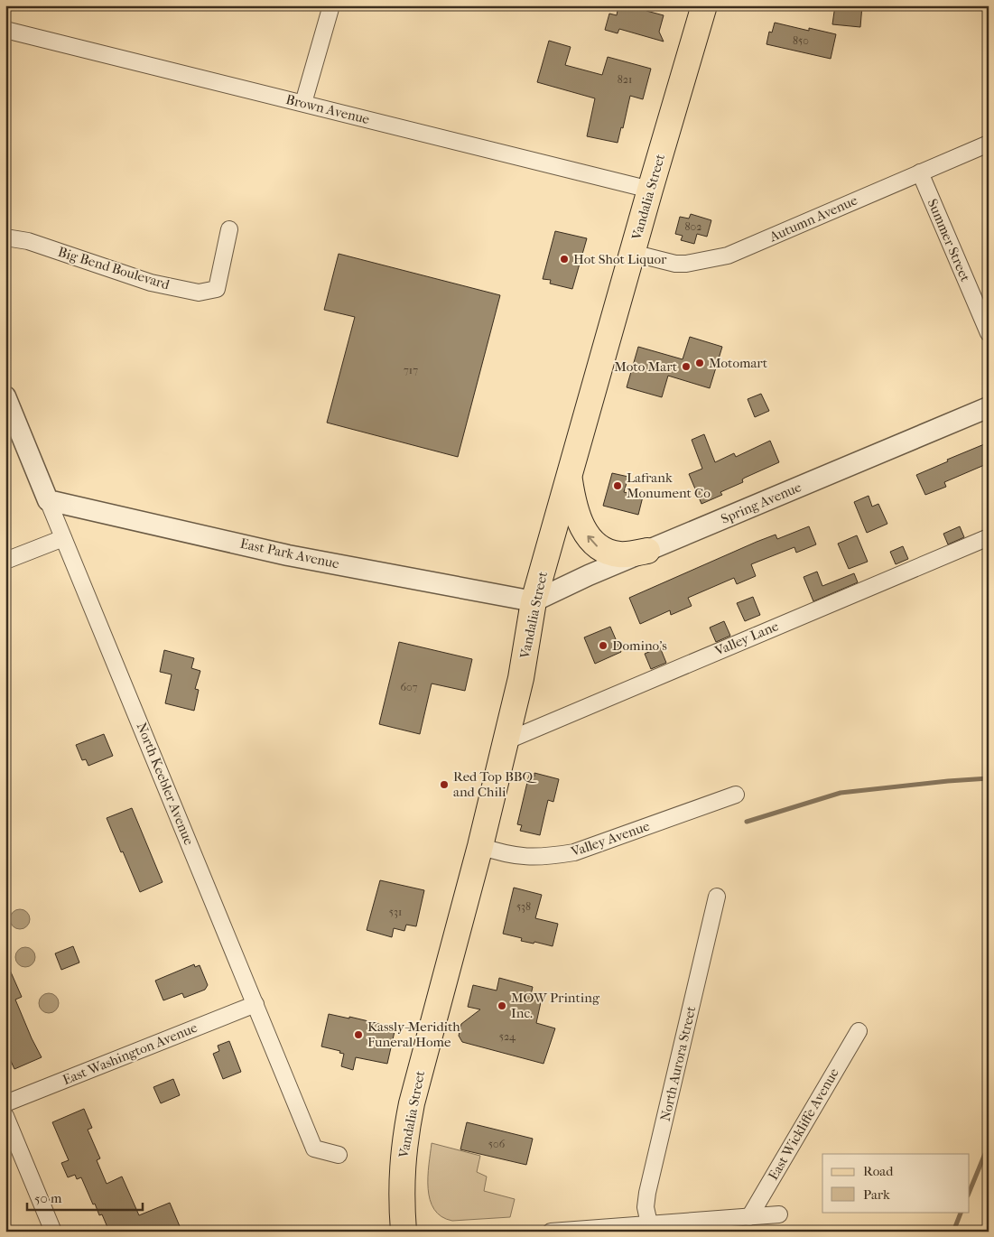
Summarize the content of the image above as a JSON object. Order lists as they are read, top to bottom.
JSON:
{
  "streets": {
    "main road": ["Vandalia Street"],
    "street": [
      "Brown Avenue",
      "Autumn Avenue",
      "Summer Street",
      "Big Bend Boulevard",
      "Spring Avenue",
      "East Park Avenue",
      "Valley Lane",
      "North Keebler Avenue",
      "Valley Avenue",
      "East Washington Avenue",
      "North Aurora Street",
      "East Wickliffe Avenue"
    ]
  },
  "crossings": [
    ["Brown Avenue", "Vandalia Street"],
    ["Vandalia Street", "Autumn Avenue"],
    ["Vandalia Street", "Spring Avenue"],
    ["Vandalia Street", "East Park Avenue"],
    ["Vandalia Street", "Valley Lane"],
    ["Vandalia Street", "Valley Avenue"],
    ["Autumn Avenue", "Summer Street"],
    ["Spring Avenue", "East Park Avenue"],
    ["East Park Avenue", "North Keebler Avenue"],
    ["North Keebler Avenue", "East Washington Avenue"]
  ],
  "places": [
    "Hot Shot Liquor",
    "Motomart",
    "Moto Mart",
    "Lafrank Monument Co",
    "Domino's",
    "Red Top BBQ and Chili",
    "MOW Printing Inc.",
    "Kassly-Meridith Funeral Home"
  ],
  "house_numbers": [
    "850",
    "821",
    "802",
    "717",
    "607",
    "538",
    "531",
    "524",
    "506"
  ],
  "legend": ["Road", "Park"],
  "scale_bar": "50 m"
}
